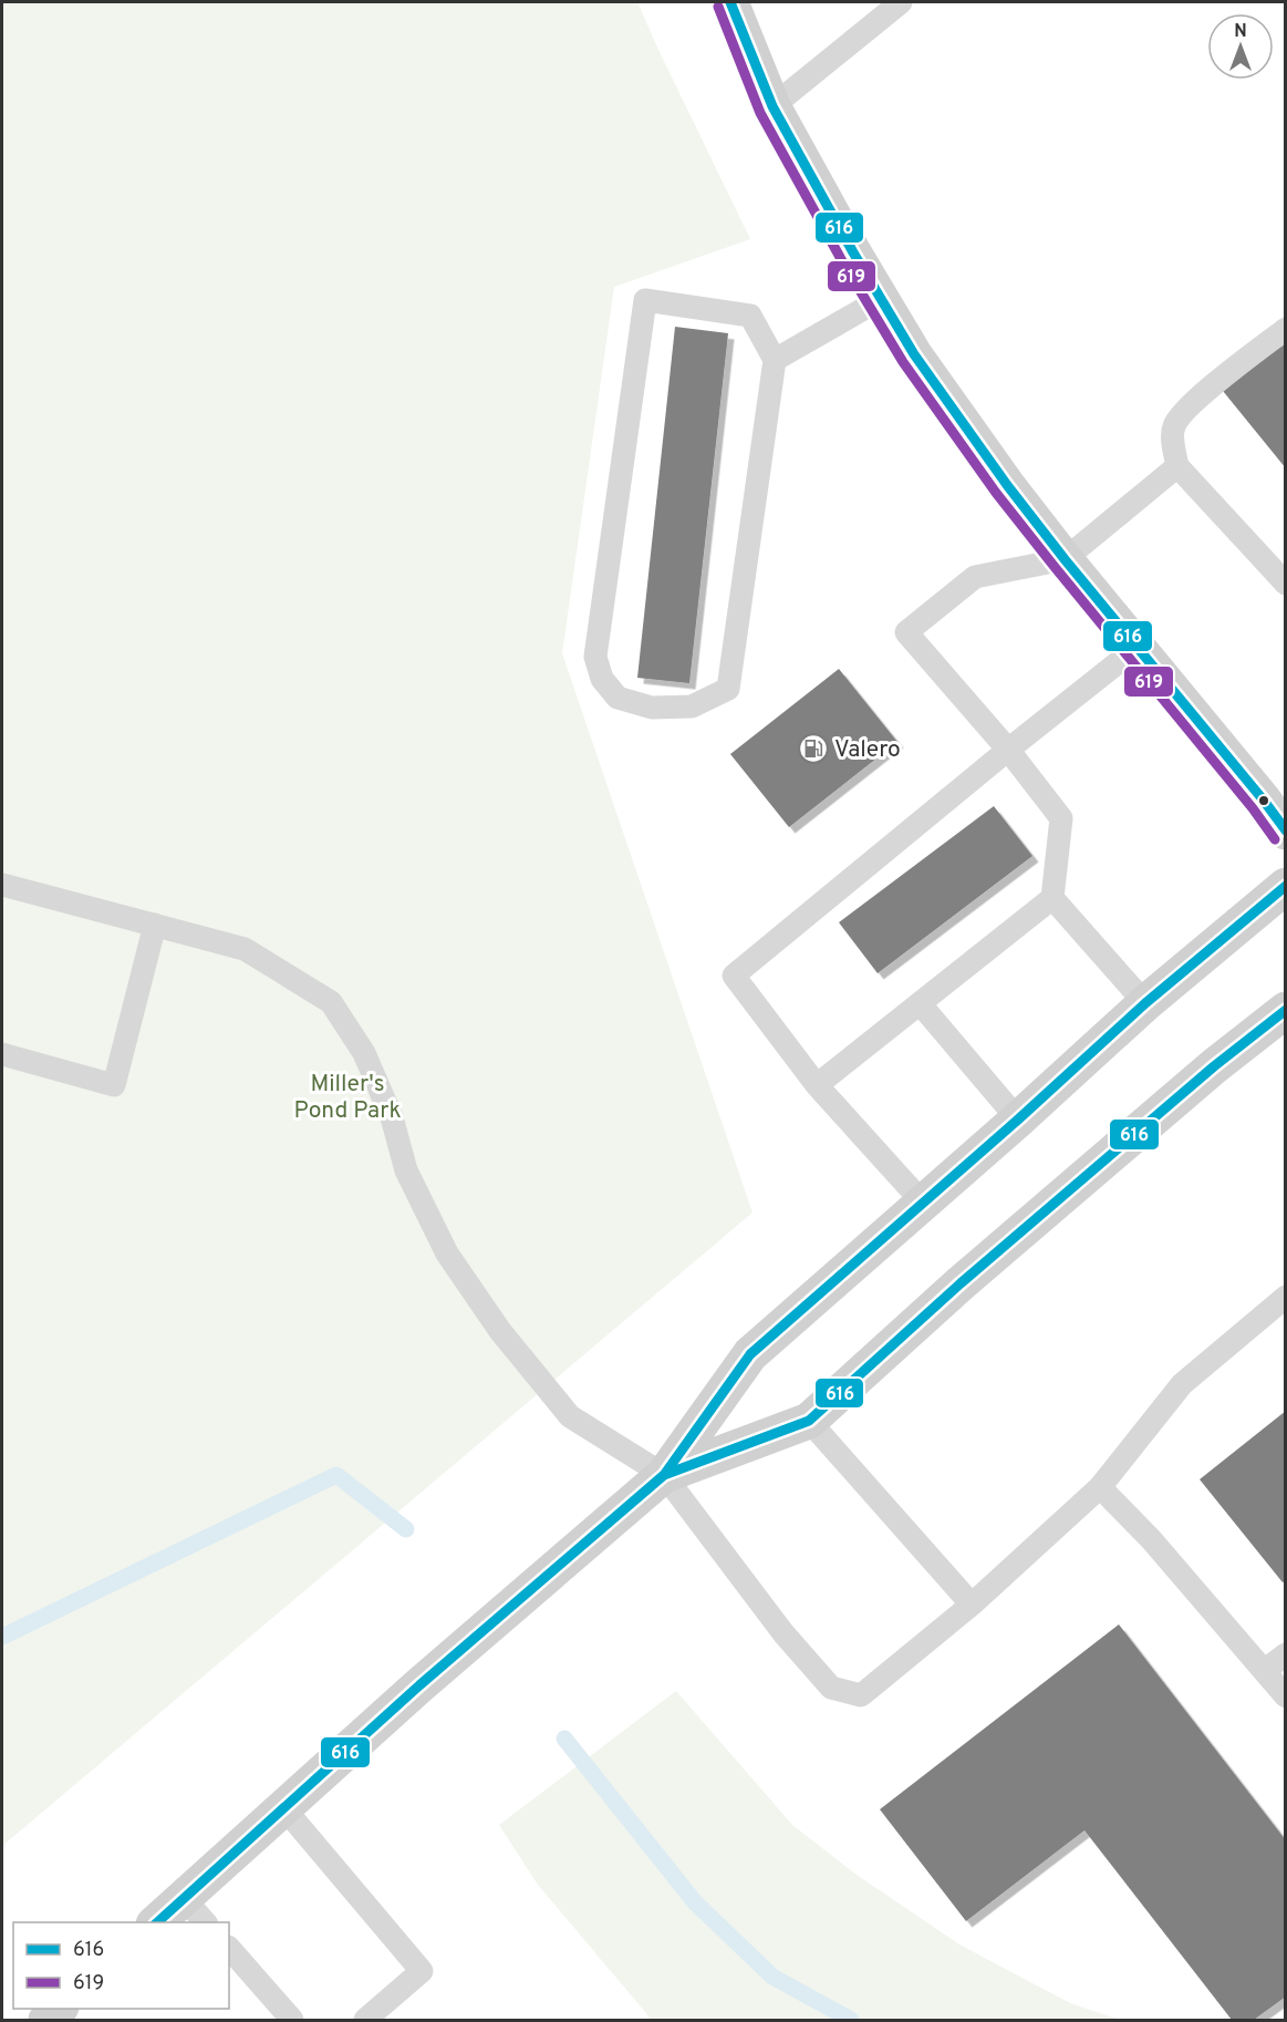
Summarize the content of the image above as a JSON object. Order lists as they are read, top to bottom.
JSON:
{
  "parks": ["Miller's Pond Park"],
  "places": {
    "fuel station": ["Valero"]
  },
  "lines": ["transit line 616", "transit line 619"],
  "legend": ["616", "619"],
  "north": "top"
}
